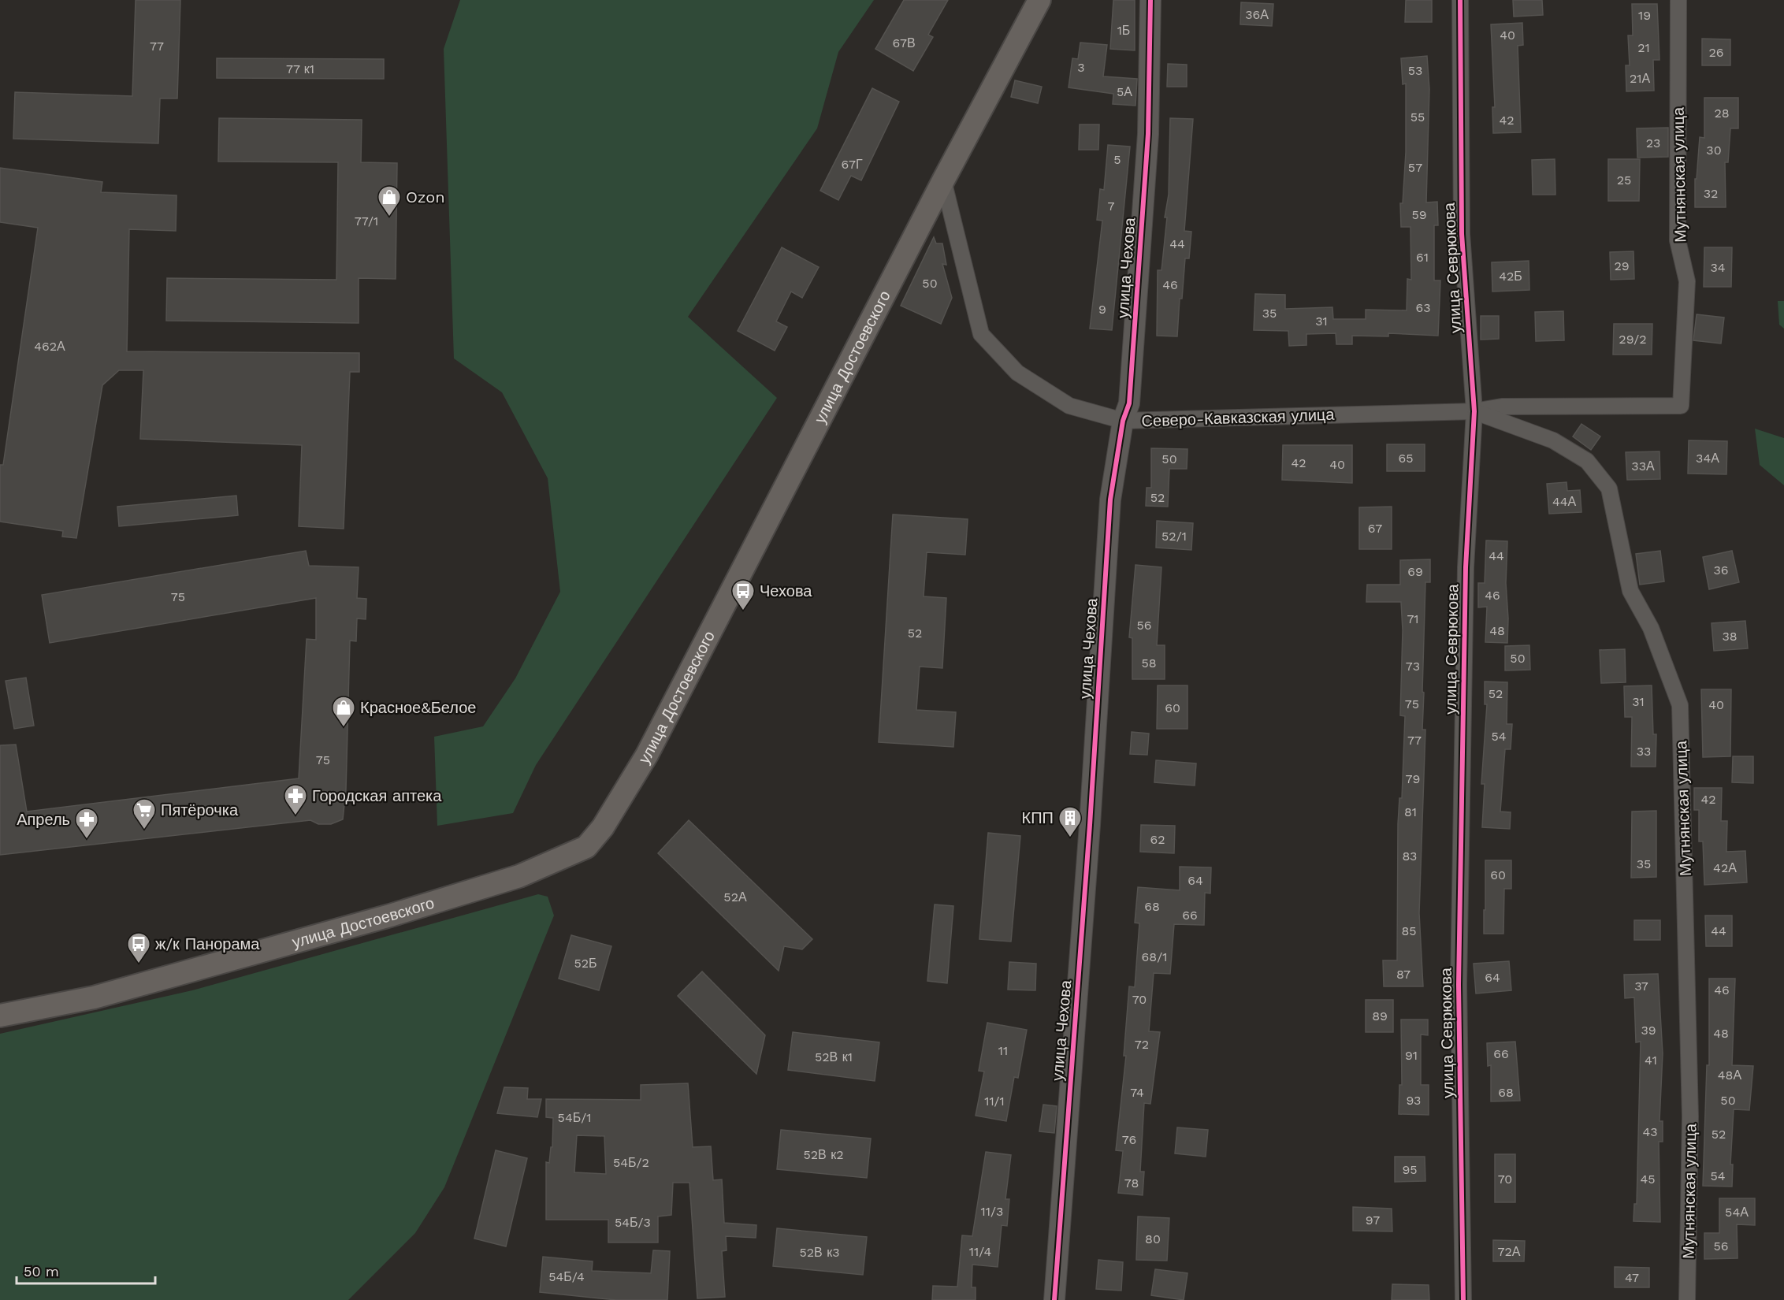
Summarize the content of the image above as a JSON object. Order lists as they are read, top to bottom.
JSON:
{
  "streets": {
    "main road": ["улица Достоевского"],
    "street": [
      "Мутнянская улица",
      "улица Чехова",
      "улица Севрюкова",
      "Северо-Кавказская улица"
    ]
  },
  "crossings": [
    ["Мутнянская улица", "улица Севрюкова"],
    ["Мутнянская улица", "Северо-Кавказская улица"],
    ["улица Чехова", "Северо-Кавказская улица"],
    ["улица Севрюкова", "Северо-Кавказская улица"],
    ["улица Достоевского", "Северо-Кавказская улица"]
  ],
  "places": {
    "shop": ["Ozon", "Красное&Белое"],
    "bus stop": ["Чехова", "ж/к Панорама"],
    "pharmacy": ["Городская аптека", "Апрель"],
    "supermarket": ["Пятёрочка"],
    "building": ["КПП"]
  },
  "house_numbers": [
    "36А",
    "19",
    "1Б",
    "40",
    "67В",
    "77",
    "21",
    "26",
    "3",
    "77 к1",
    "53",
    "21А",
    "5А",
    "28",
    "55",
    "42",
    "23",
    "30",
    "5",
    "67Г",
    "57",
    "25",
    "32",
    "7",
    "59",
    "77/1",
    "44",
    "61",
    "29",
    "34",
    "42Б",
    "50",
    "46",
    "63",
    "9",
    "35",
    "31",
    "29/2",
    "462А",
    "65",
    "34А",
    "50",
    "42",
    "40",
    "33А",
    "52",
    "44А",
    "67",
    "52/1",
    "44",
    "36",
    "69",
    "46",
    "75",
    "71",
    "56",
    "48",
    "52",
    "38",
    "50",
    "58",
    "73",
    "52",
    "31",
    "75",
    "40",
    "60",
    "54",
    "77",
    "33",
    "75",
    "79",
    "42",
    "81",
    "62",
    "83",
    "35",
    "42А",
    "60",
    "64",
    "52А",
    "68",
    "66",
    "85",
    "44",
    "68/1",
    "52Б",
    "87",
    "64",
    "37",
    "46",
    "70",
    "89",
    "39",
    "48",
    "72",
    "11",
    "66",
    "91",
    "52В к1",
    "41",
    "48А",
    "74",
    "68",
    "93",
    "50",
    "11/1",
    "54Б/1",
    "43",
    "52",
    "76",
    "52В к2",
    "54Б/2",
    "95",
    "54",
    "70",
    "45",
    "78",
    "11/3",
    "54А",
    "97",
    "54Б/3",
    "80",
    "56",
    "11/4",
    "72А",
    "52В к3",
    "54Б/4",
    "47"
  ],
  "scale_bar": "50 m"
}
